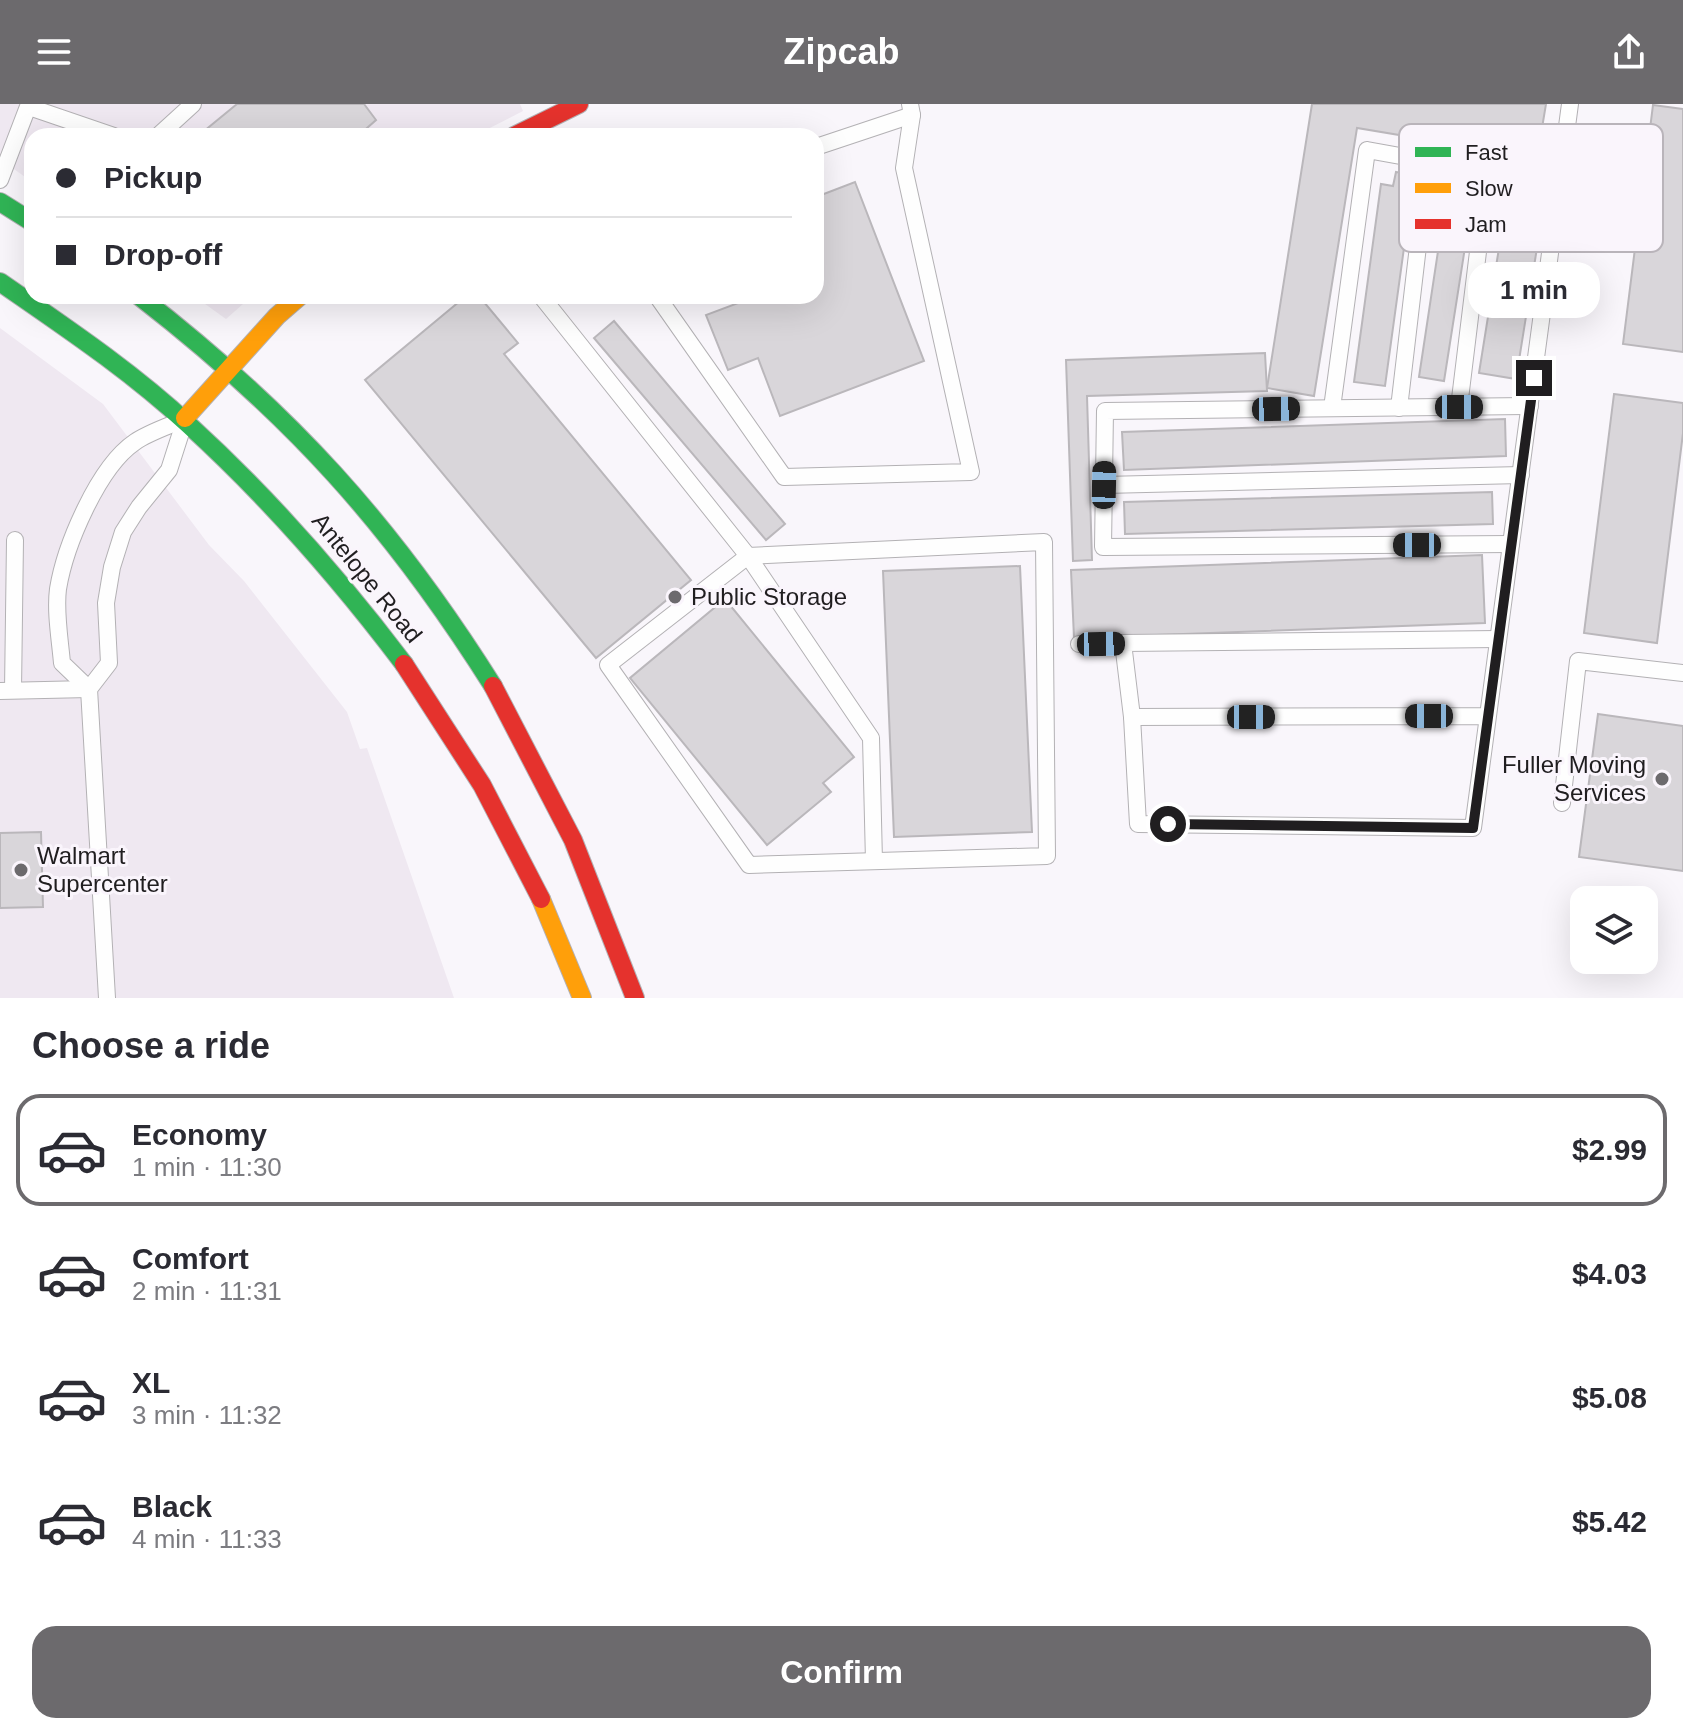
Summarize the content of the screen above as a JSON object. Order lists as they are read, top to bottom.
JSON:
{
  "streets": {
    "main road": ["Antelope Road"]
  },
  "places": ["Public Storage", "Fuller Moving Services", "Walmart Supercenter"],
  "legend": ["Fast", "Slow", "Jam"],
  "page": {
    "header": "Zipcab",
    "banner": ["Pickup", "Drop-off"],
    "bubble": "1 min",
    "heading": "Choose a ride",
    "list": [
      {
        "name": "Economy",
        "note": "1 min · 11:30",
        "value": "$2.99"
      },
      {
        "name": "Comfort",
        "note": "2 min · 11:31",
        "value": "$4.03"
      },
      {
        "name": "XL",
        "note": "3 min · 11:32",
        "value": "$5.08"
      },
      {
        "name": "Black",
        "note": "4 min · 11:33",
        "value": "$5.42"
      }
    ],
    "buttons": "Confirm"
  }
}
